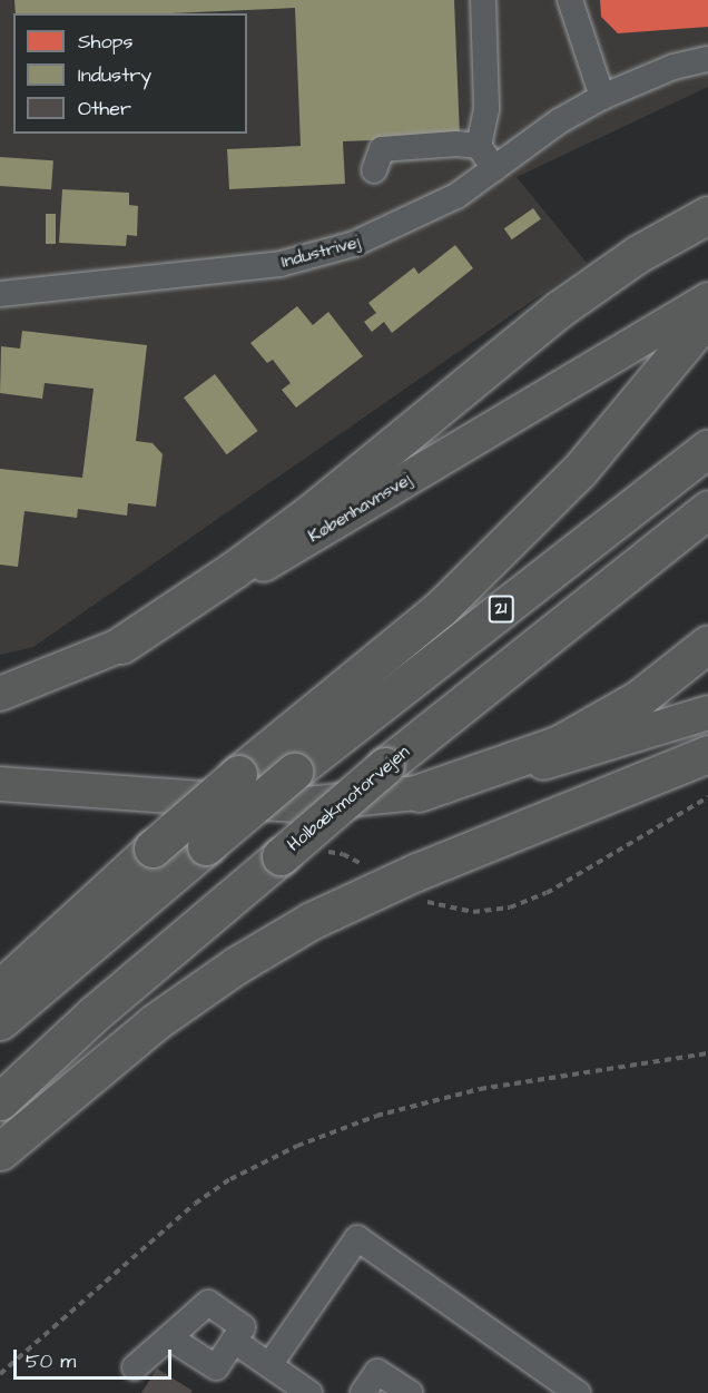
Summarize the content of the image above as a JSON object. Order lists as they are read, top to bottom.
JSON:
{
  "streets": {
    "highway": ["21", "Holbækmotorvejen"],
    "main road": ["Københavnsvej"],
    "street": ["Industrivej"]
  },
  "legend": ["Shops", "Industry", "Other"],
  "scale_bar": "50 m"
}
